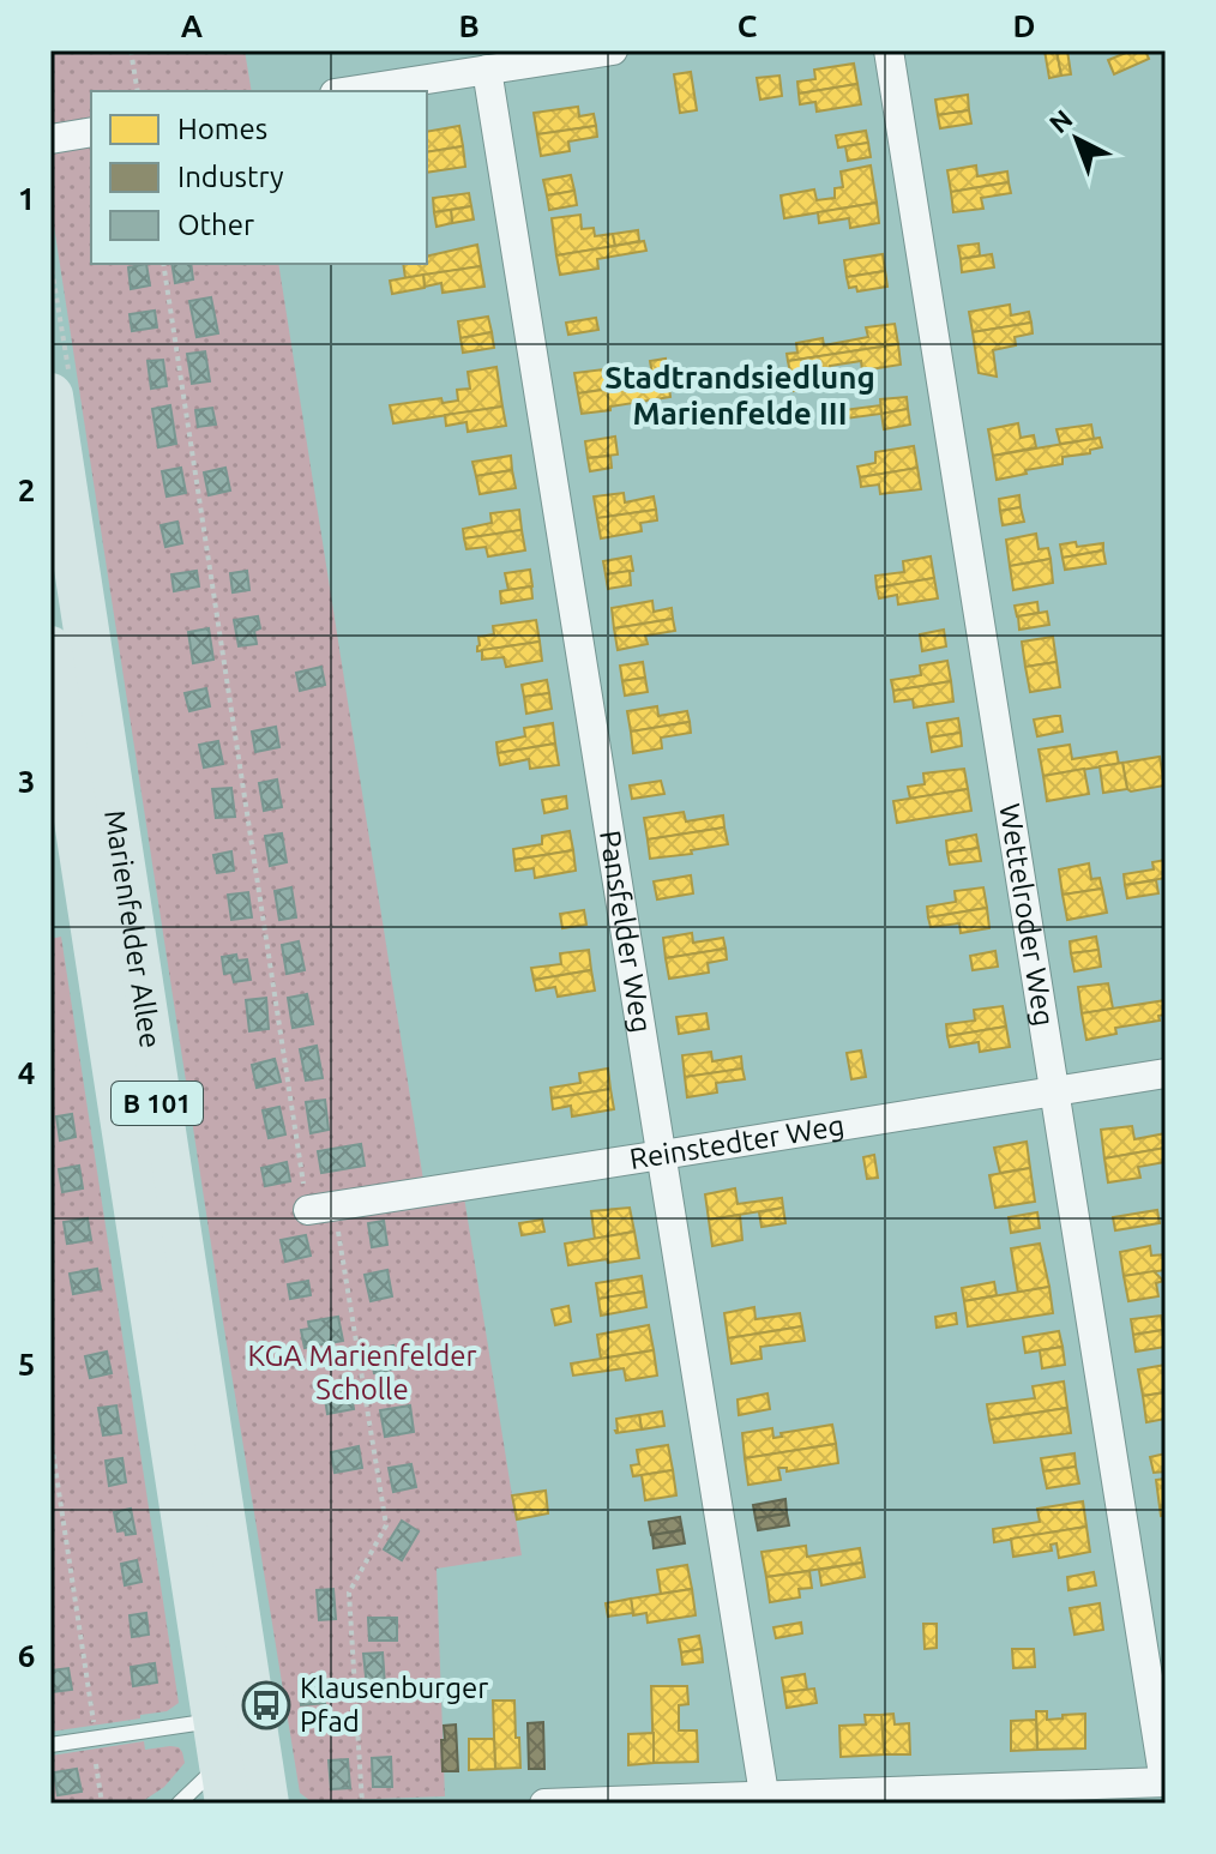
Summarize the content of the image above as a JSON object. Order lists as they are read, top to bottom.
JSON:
{
  "streets": {
    "main road": ["Marienfelder Allee", "B 101"],
    "street": ["Wettelroder Weg", "Pansfelder Weg", "Reinstedter Weg"]
  },
  "crossings": [
    ["Wettelroder Weg", "Reinstedter Weg"],
    ["Pansfelder Weg", "Reinstedter Weg"]
  ],
  "districts": ["Stadtrandsiedlung Marienfelde III"],
  "parks": ["KGA Marienfelder Scholle"],
  "places": {
    "bus stop": ["Klausenburger Pfad"]
  },
  "legend": ["Homes", "Industry", "Other"],
  "north": "top left",
  "grid": {
    "columns": [
      "A",
      "B",
      "C",
      "D"
    ],
    "rows": [
      "1",
      "2",
      "3",
      "4",
      "5",
      "6"
    ]
  }
}
